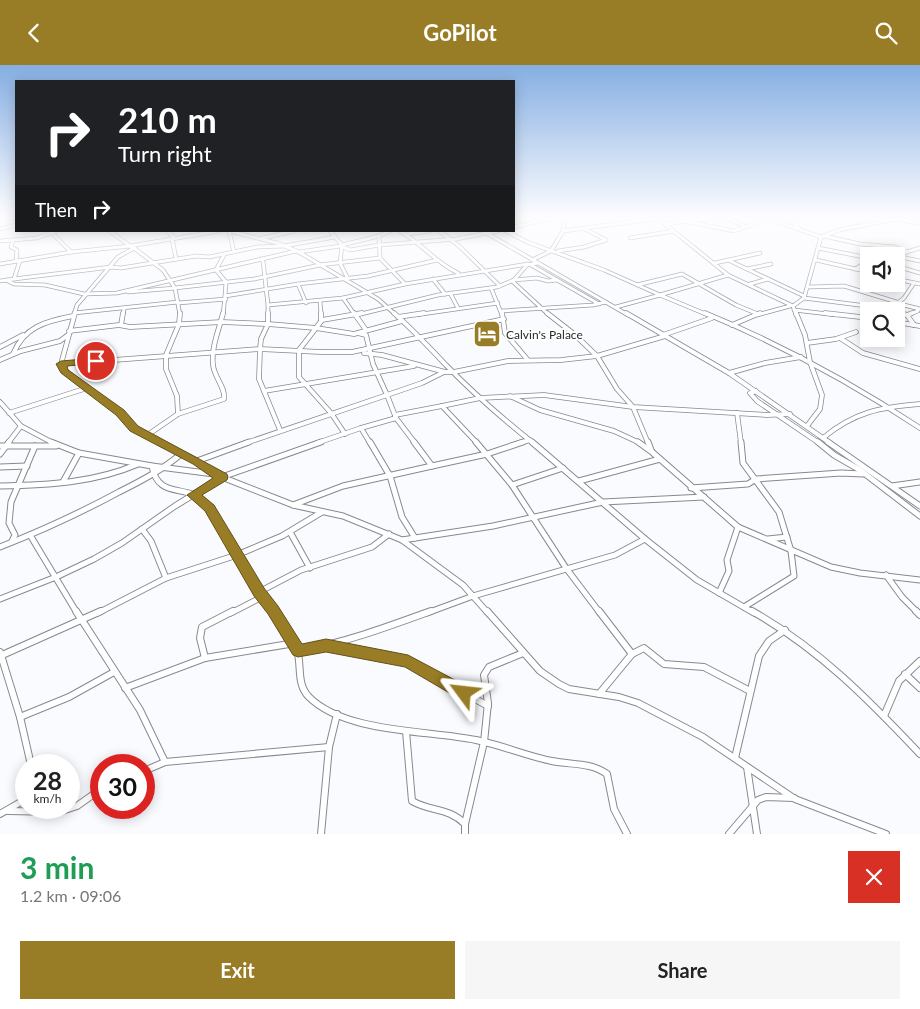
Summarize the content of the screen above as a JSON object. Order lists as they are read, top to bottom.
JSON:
{
  "places": {
    "hotel": ["Calvin's Palace"]
  },
  "page": {
    "header": "GoPilot",
    "turn": ["210 m", "Turn right"],
    "then": "Then",
    "speed": "28 km/h",
    "limit": "30",
    "heading": ["3 min", "1.2 km · 09:06"],
    "buttons": ["Exit", "Share"]
  }
}
